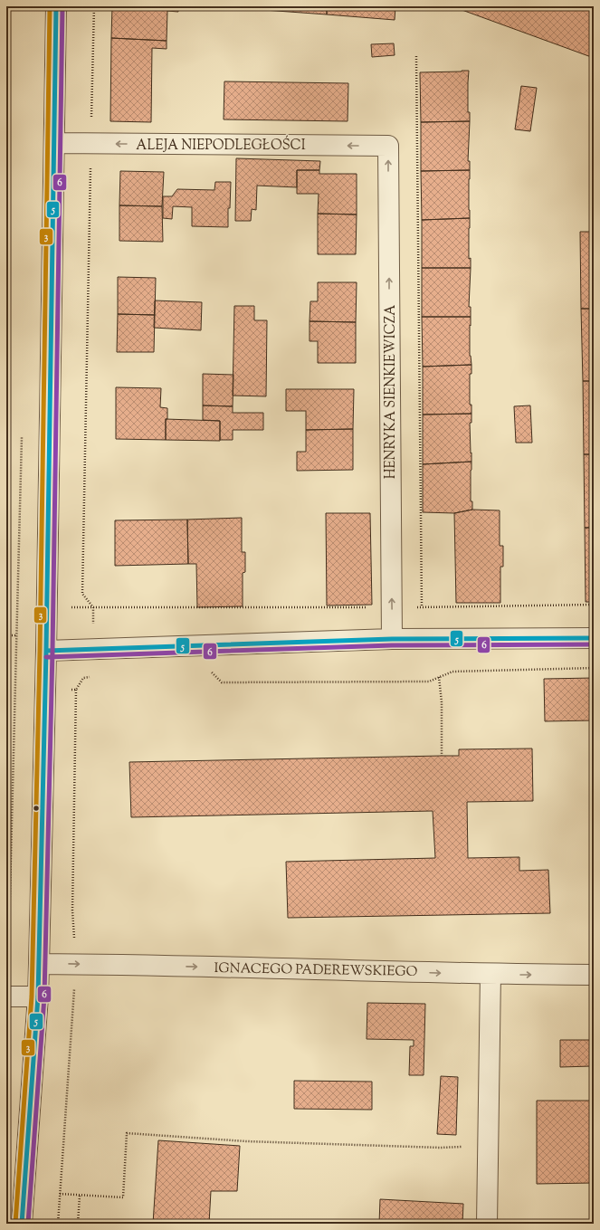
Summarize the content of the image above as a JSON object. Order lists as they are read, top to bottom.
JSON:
{
  "streets": {
    "street": ["ALEJA NIEPODLEGŁOŚCI", "HENRYKA SIENKIEWICZA", "IGNACEGO PADEREWSKIEGO"]
  },
  "crossings": [
    ["ALEJA NIEPODLEGŁOŚCI", "HENRYKA SIENKIEWICZA"]
  ],
  "one_way": ["ALEJA NIEPODLEGŁOŚCI", "HENRYKA SIENKIEWICZA", "IGNACEGO PADEREWSKIEGO"],
  "lines": ["transit line 5", "transit line 6", "transit line 3"]
}
